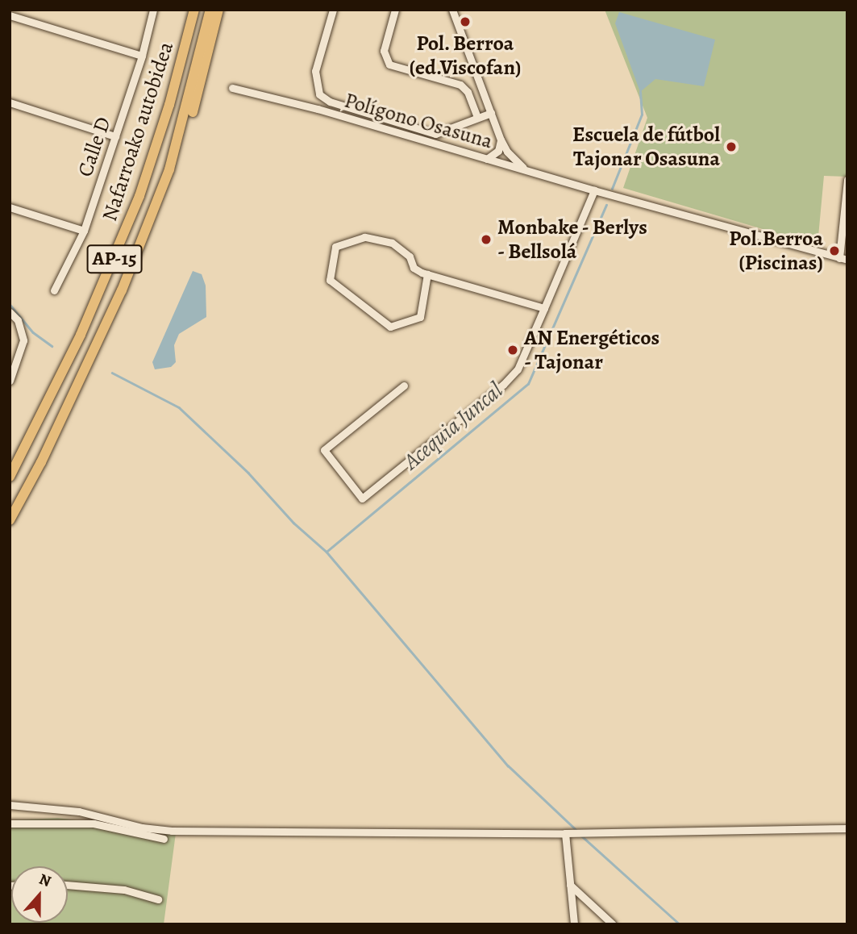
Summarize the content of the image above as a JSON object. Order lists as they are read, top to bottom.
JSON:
{
  "streets": {
    "highway": ["Nafarroako autobidea", "AP-15"],
    "street": ["Polígono Osasuna", "Calle D"]
  },
  "water": ["Acequia Juncal"],
  "places": [
    "Pol. Berroa (ed.Viscofan)",
    "Escuela de fútbol Tajonar Osasuna",
    "Monbake - Berlys - Bellsolá",
    "Pol.Berroa (Piscinas)",
    "AN Energéticos - Tajonar"
  ],
  "north": "top"
}
